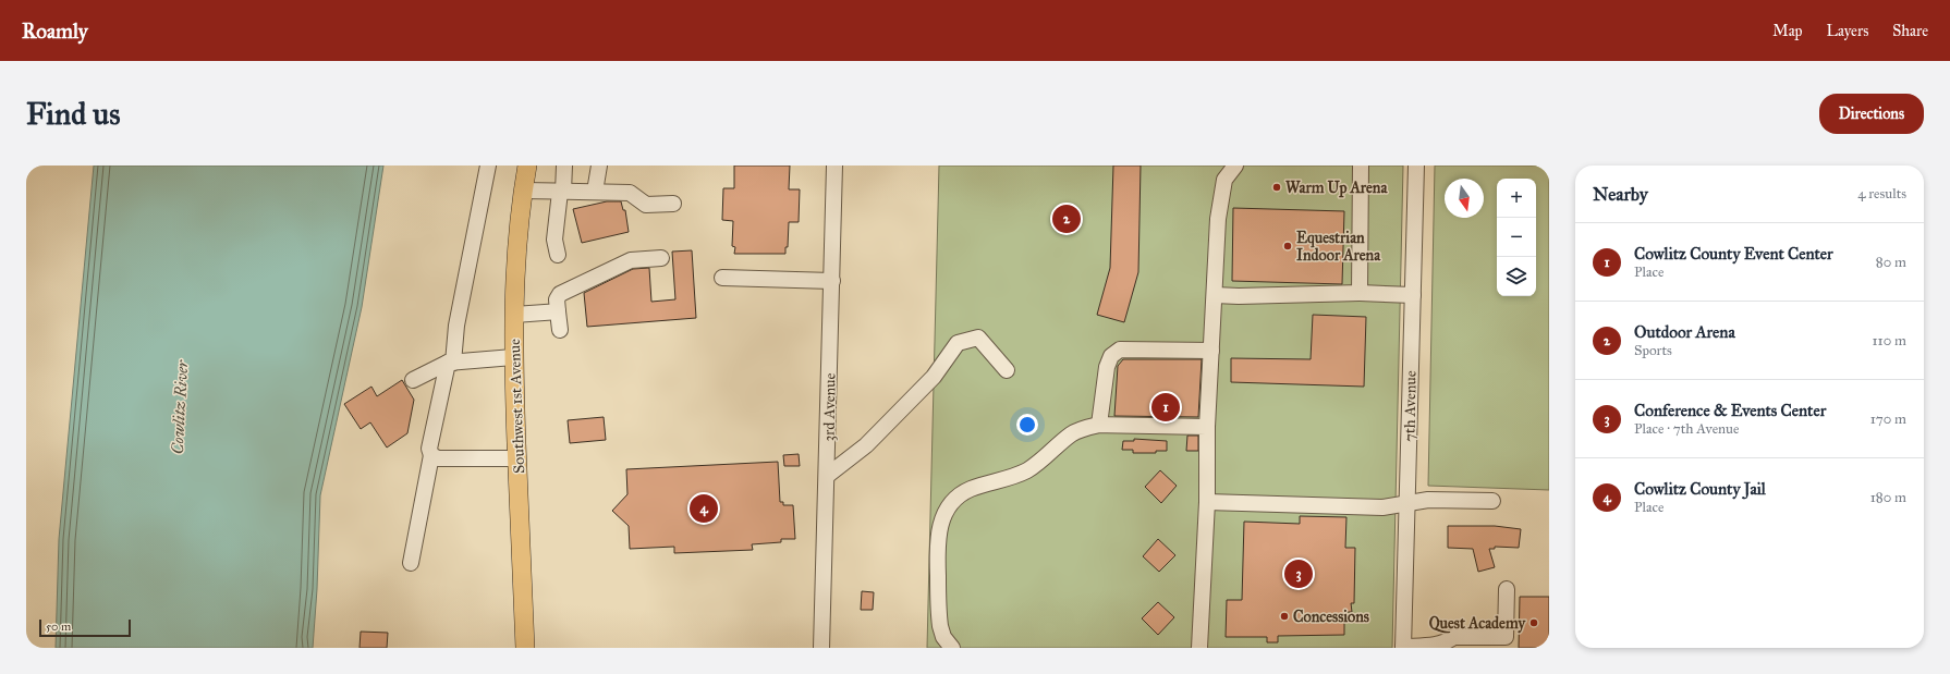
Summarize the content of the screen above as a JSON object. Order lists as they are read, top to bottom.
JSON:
{
  "streets": {
    "main road": ["Southwest 1st Avenue"],
    "street": ["7th Avenue", "3rd Avenue"]
  },
  "water": ["Cowlitz River"],
  "places": [
    "Warm Up Arena",
    "Equestrian Indoor Arena",
    "Concessions",
    "Quest Academy"
  ],
  "scale_bar": "50 m",
  "north": "bottom",
  "page": {
    "header": "Roamly",
    "nav": ["Map", "Layers", "Share"],
    "buttons": "Directions",
    "title": "Find us",
    "heading": ["Nearby", "4 results"],
    "map_buttons": ["+", "−"],
    "pins": [
      "2",
      "1",
      "4",
      "3"
    ],
    "list": [
      {
        "mark": "1",
        "name": "Cowlitz County Event Center",
        "note": "Place",
        "value": "80 m"
      },
      {
        "mark": "2",
        "name": "Outdoor Arena",
        "note": "Sports",
        "value": "110 m"
      },
      {
        "mark": "3",
        "name": "Conference & Events Center",
        "note": "Place · 7th Avenue",
        "value": "170 m"
      },
      {
        "mark": "4",
        "name": "Cowlitz County Jail",
        "note": "Place",
        "value": "180 m"
      }
    ],
    "scale": "50 m"
  }
}
